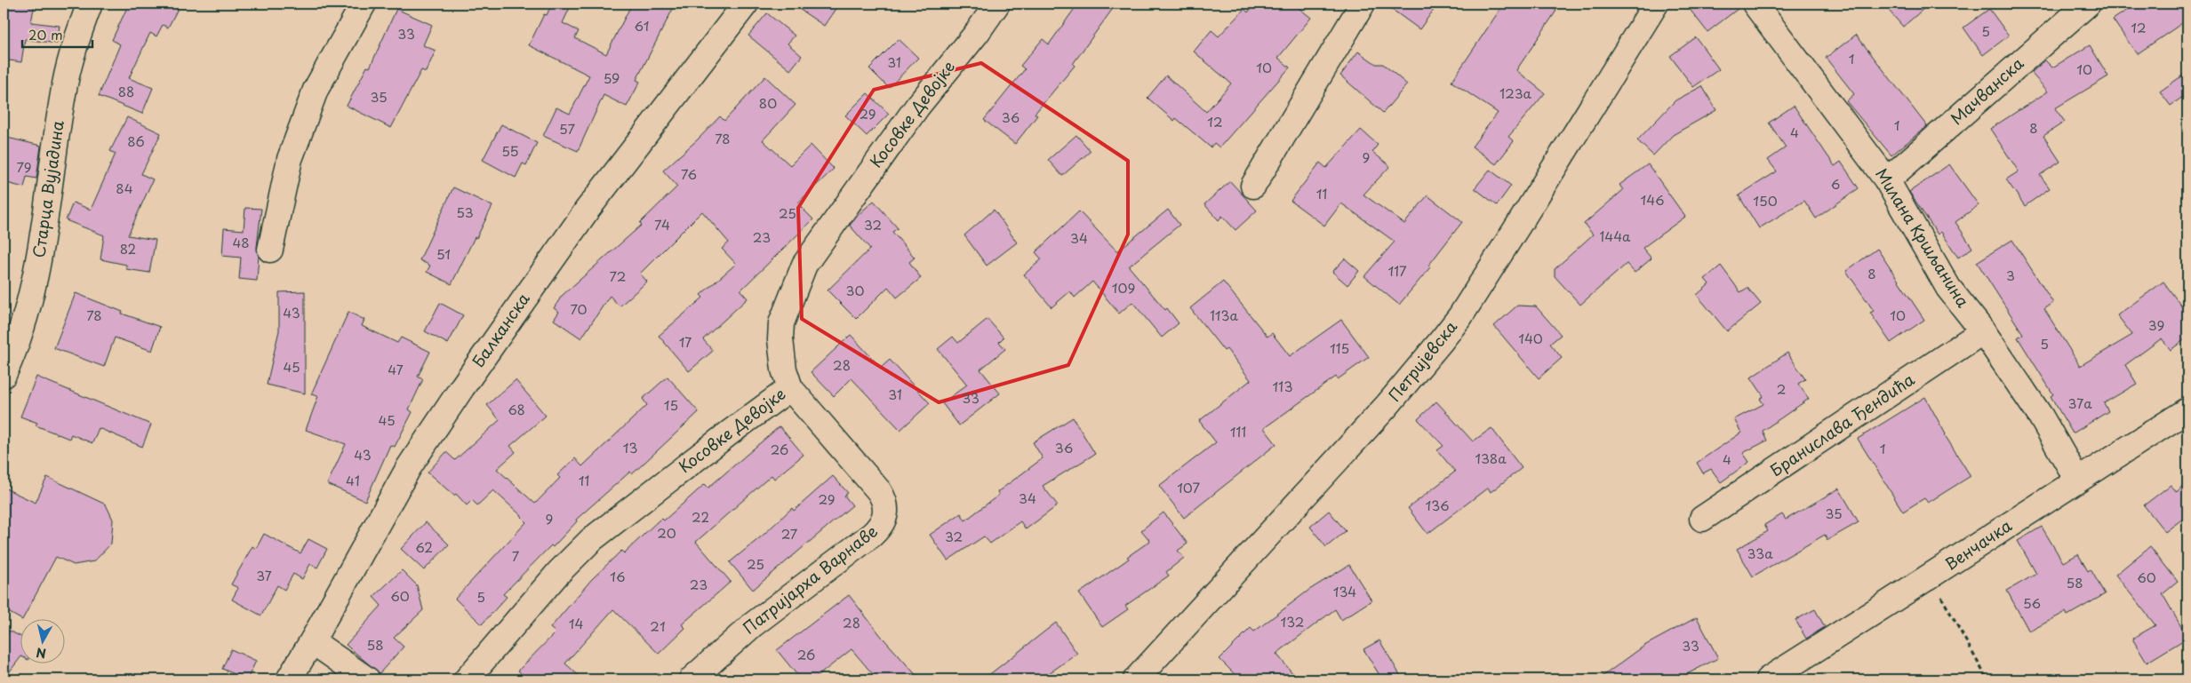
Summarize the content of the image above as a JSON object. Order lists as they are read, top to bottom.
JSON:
{
  "streets": {
    "street": [
      "Мачванска",
      "Косовке Девојке",
      "Старца Вујадина",
      "Милана Кршљанина",
      "Балканска",
      "Петријевска",
      "Бранислава Ђендића",
      "Венчачка",
      "Патријарха Варнаве"
    ]
  },
  "crossings": [
    ["Мачванска", "Милана Кршљанина"],
    ["Косовке Девојке", "Патријарха Варнаве"],
    ["Милана Кршљанина", "Бранислава Ђендића"],
    ["Милана Кршљанина", "Венчачка"]
  ],
  "house_numbers": [
    "61",
    "12",
    "5",
    "33",
    "1",
    "31",
    "10",
    "10",
    "59",
    "88",
    "123a",
    "35",
    "80",
    "29",
    "36",
    "12",
    "1",
    "8",
    "57",
    "4",
    "78",
    "86",
    "55",
    "9",
    "79",
    "76",
    "6",
    "84",
    "11",
    "146",
    "150",
    "53",
    "25",
    "74",
    "32",
    "144a",
    "23",
    "34",
    "48",
    "82",
    "51",
    "117",
    "8",
    "3",
    "72",
    "109",
    "30",
    "70",
    "43",
    "78",
    "113a",
    "10",
    "39",
    "140",
    "17",
    "5",
    "115",
    "28",
    "45",
    "47",
    "113",
    "2",
    "31",
    "33",
    "37a",
    "15",
    "68",
    "45",
    "111",
    "13",
    "36",
    "1",
    "26",
    "43",
    "138a",
    "4",
    "41",
    "11",
    "107",
    "34",
    "29",
    "136",
    "35",
    "22",
    "9",
    "20",
    "27",
    "32",
    "62",
    "33a",
    "7",
    "25",
    "37",
    "16",
    "60",
    "58",
    "23",
    "134",
    "60",
    "5",
    "56",
    "132",
    "28",
    "14",
    "21",
    "58",
    "33",
    "26"
  ],
  "scale_bar": "20 m",
  "north": "bottom"
}
